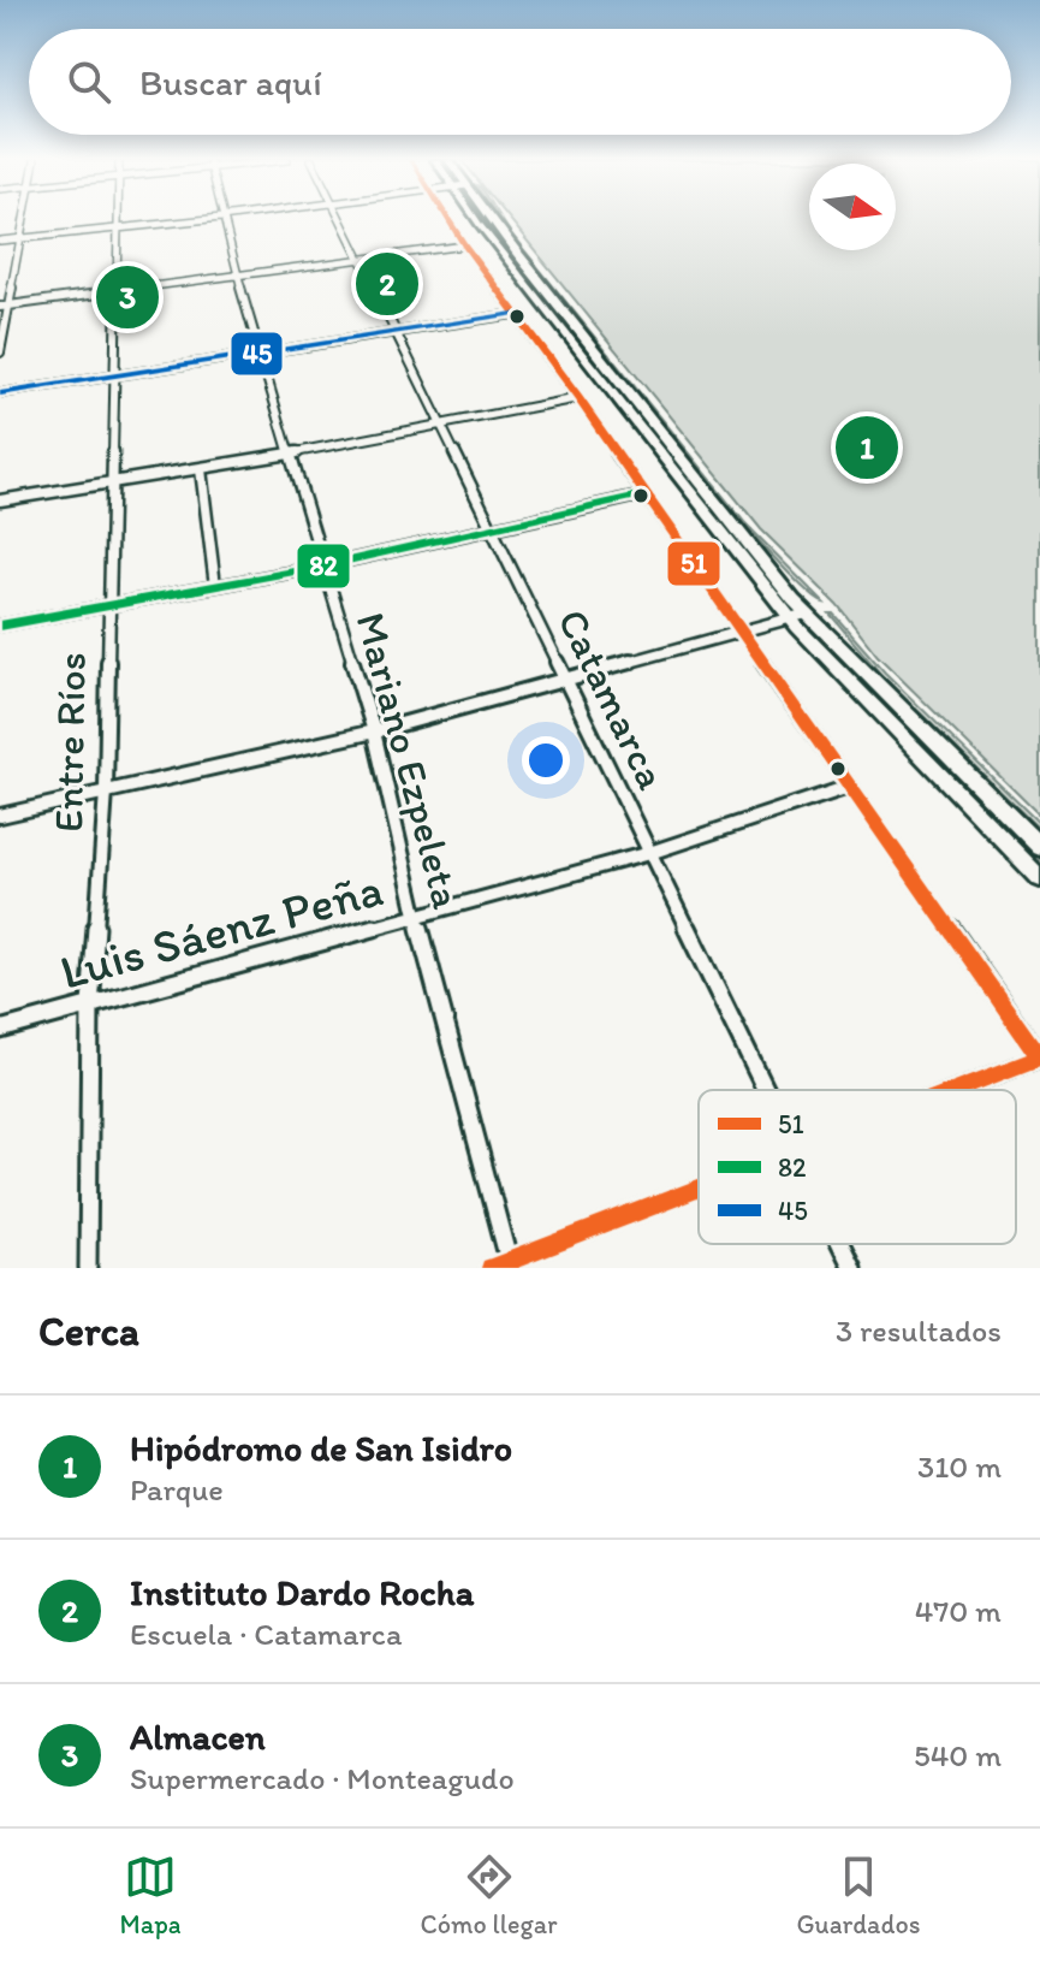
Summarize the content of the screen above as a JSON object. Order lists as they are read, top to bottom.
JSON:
{
  "streets": {
    "street": [
      "Catamarca",
      "Entre Ríos",
      "Mariano Ezpeleta",
      "Luis Sáenz Peña"
    ]
  },
  "crossings": [
    ["Catamarca", "Luis Sáenz Peña"],
    ["Entre Ríos", "Luis Sáenz Peña"],
    ["Mariano Ezpeleta", "Luis Sáenz Peña"]
  ],
  "lines": ["transit line 51", "transit line 45", "transit line 82"],
  "legend": ["51", "82", "45"],
  "north": "right",
  "page": {
    "search": "Buscar aquí",
    "pins": ["2", "3", "1"],
    "heading": ["Cerca", "3 resultados"],
    "list": [
      {
        "mark": "1",
        "name": "Hipódromo de San Isidro",
        "note": "Parque",
        "value": "310 m"
      },
      {
        "mark": "2",
        "name": "Instituto Dardo Rocha",
        "note": "Escuela · Catamarca",
        "value": "470 m"
      },
      {
        "mark": "3",
        "name": "Almacen",
        "note": "Supermercado · Monteagudo",
        "value": "540 m"
      }
    ],
    "nav": ["Mapa", "Cómo llegar", "Guardados"]
  }
}
